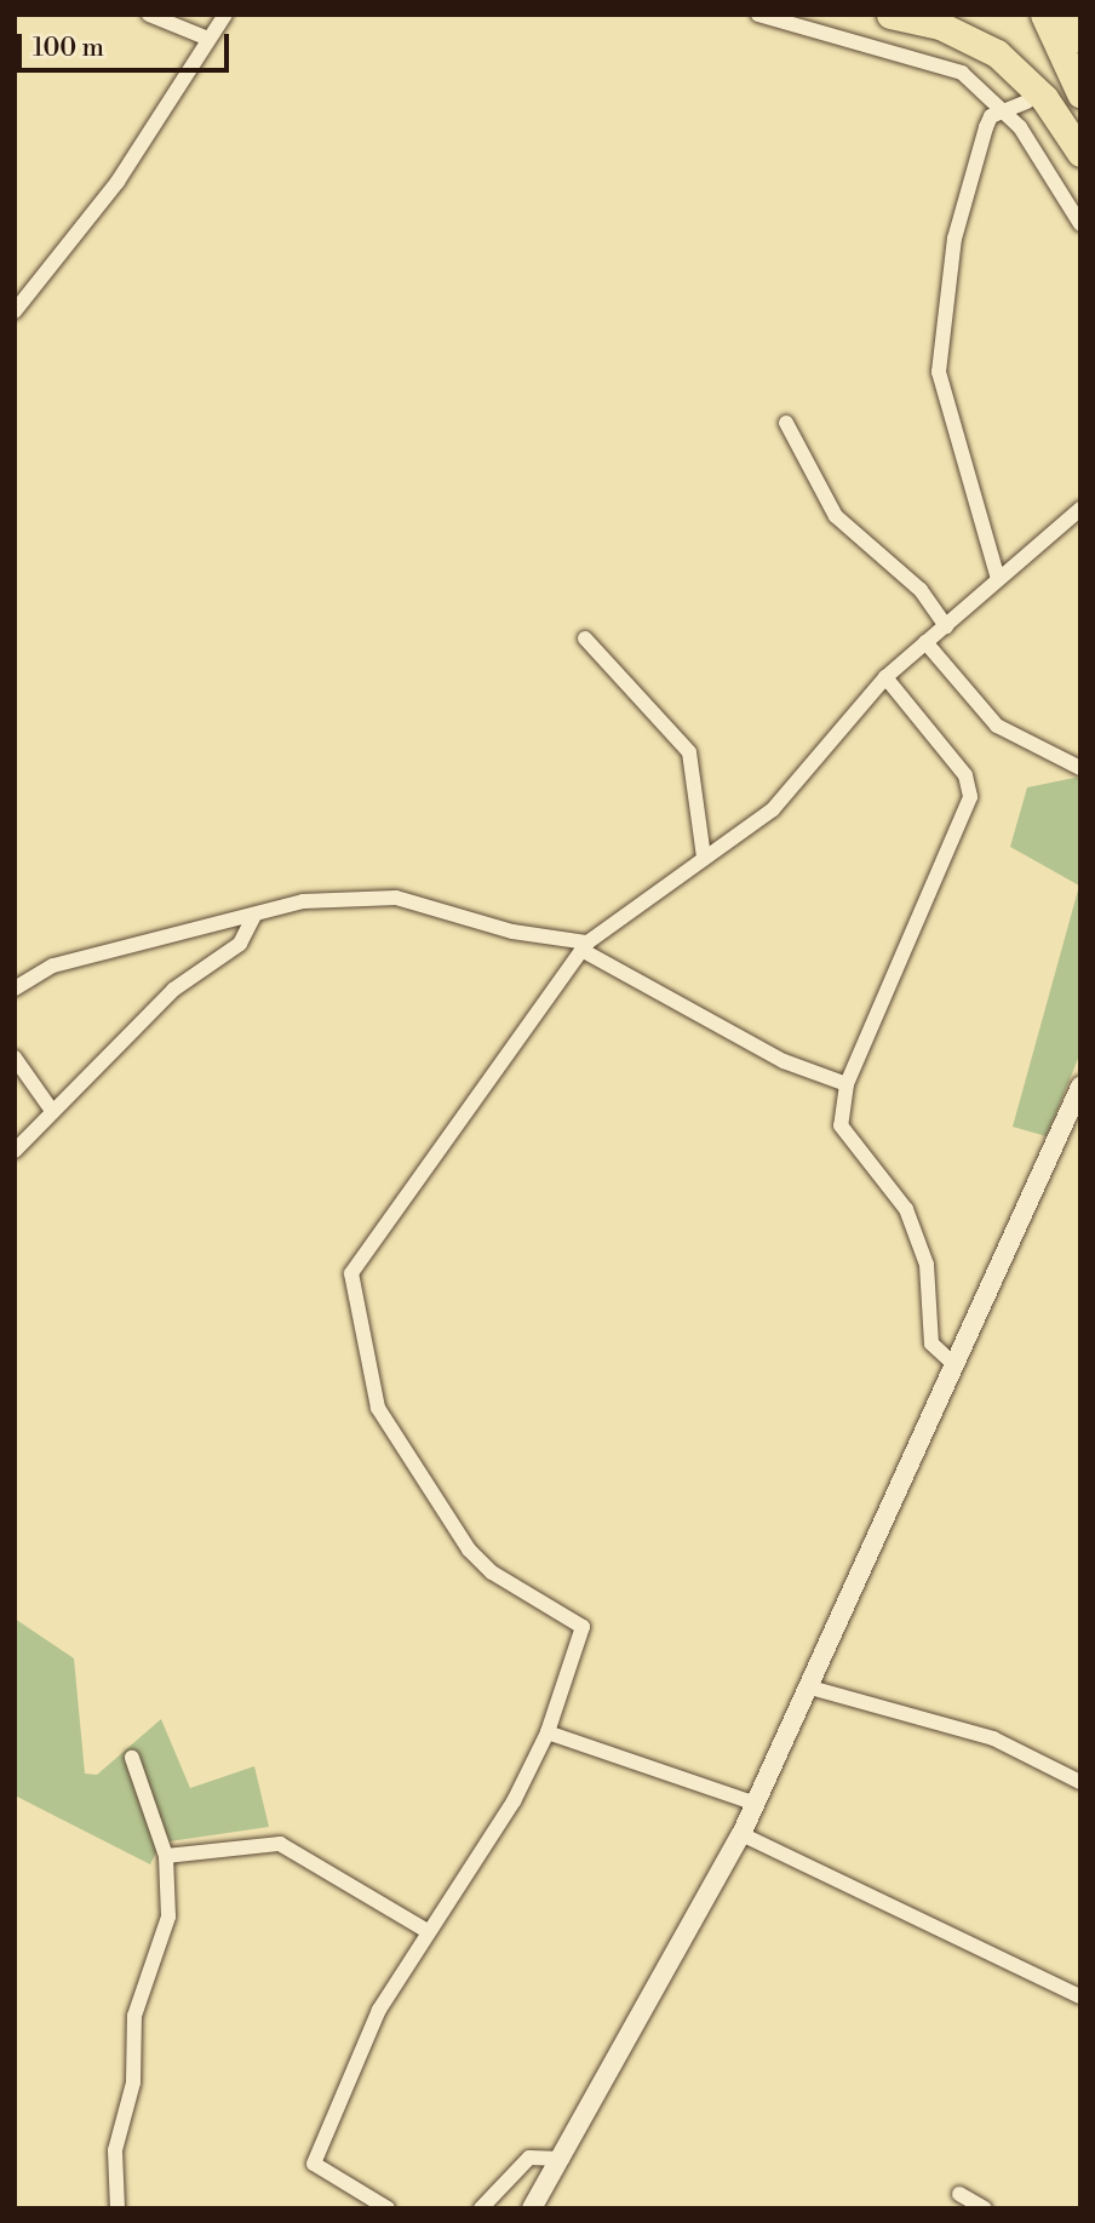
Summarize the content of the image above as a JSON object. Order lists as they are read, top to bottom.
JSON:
{
  "scale_bar": "100 m"
}
